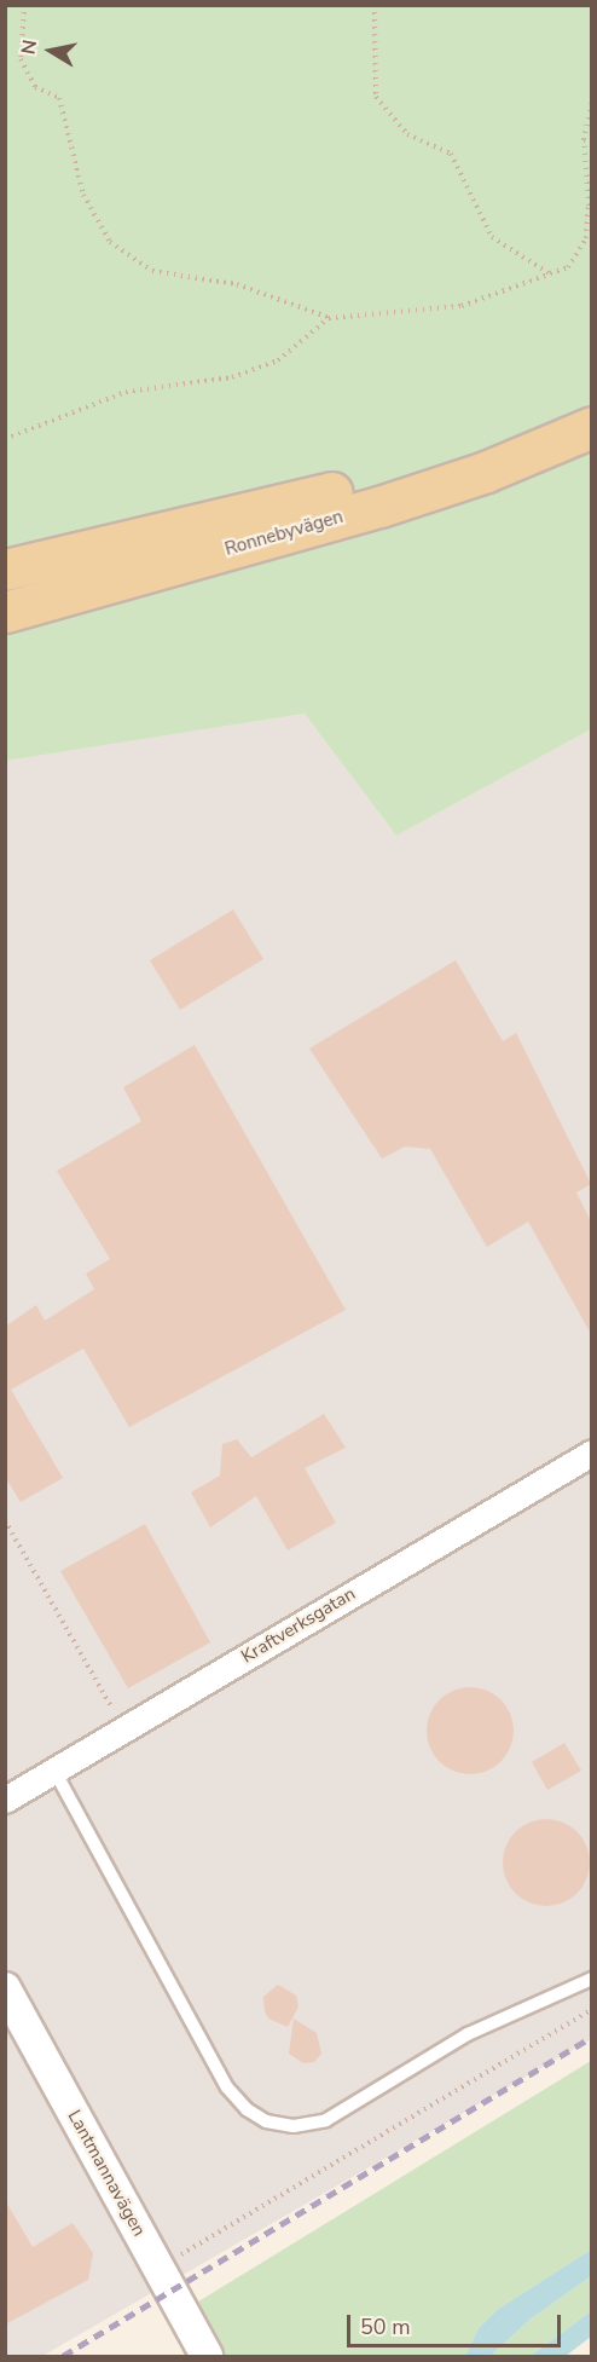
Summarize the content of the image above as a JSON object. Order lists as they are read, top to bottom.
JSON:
{
  "streets": {
    "main road": ["Ronnebyvägen"],
    "street": ["Kraftverksgatan", "Lantmannavägen"]
  },
  "scale_bar": "50 m",
  "north": "left"
}
